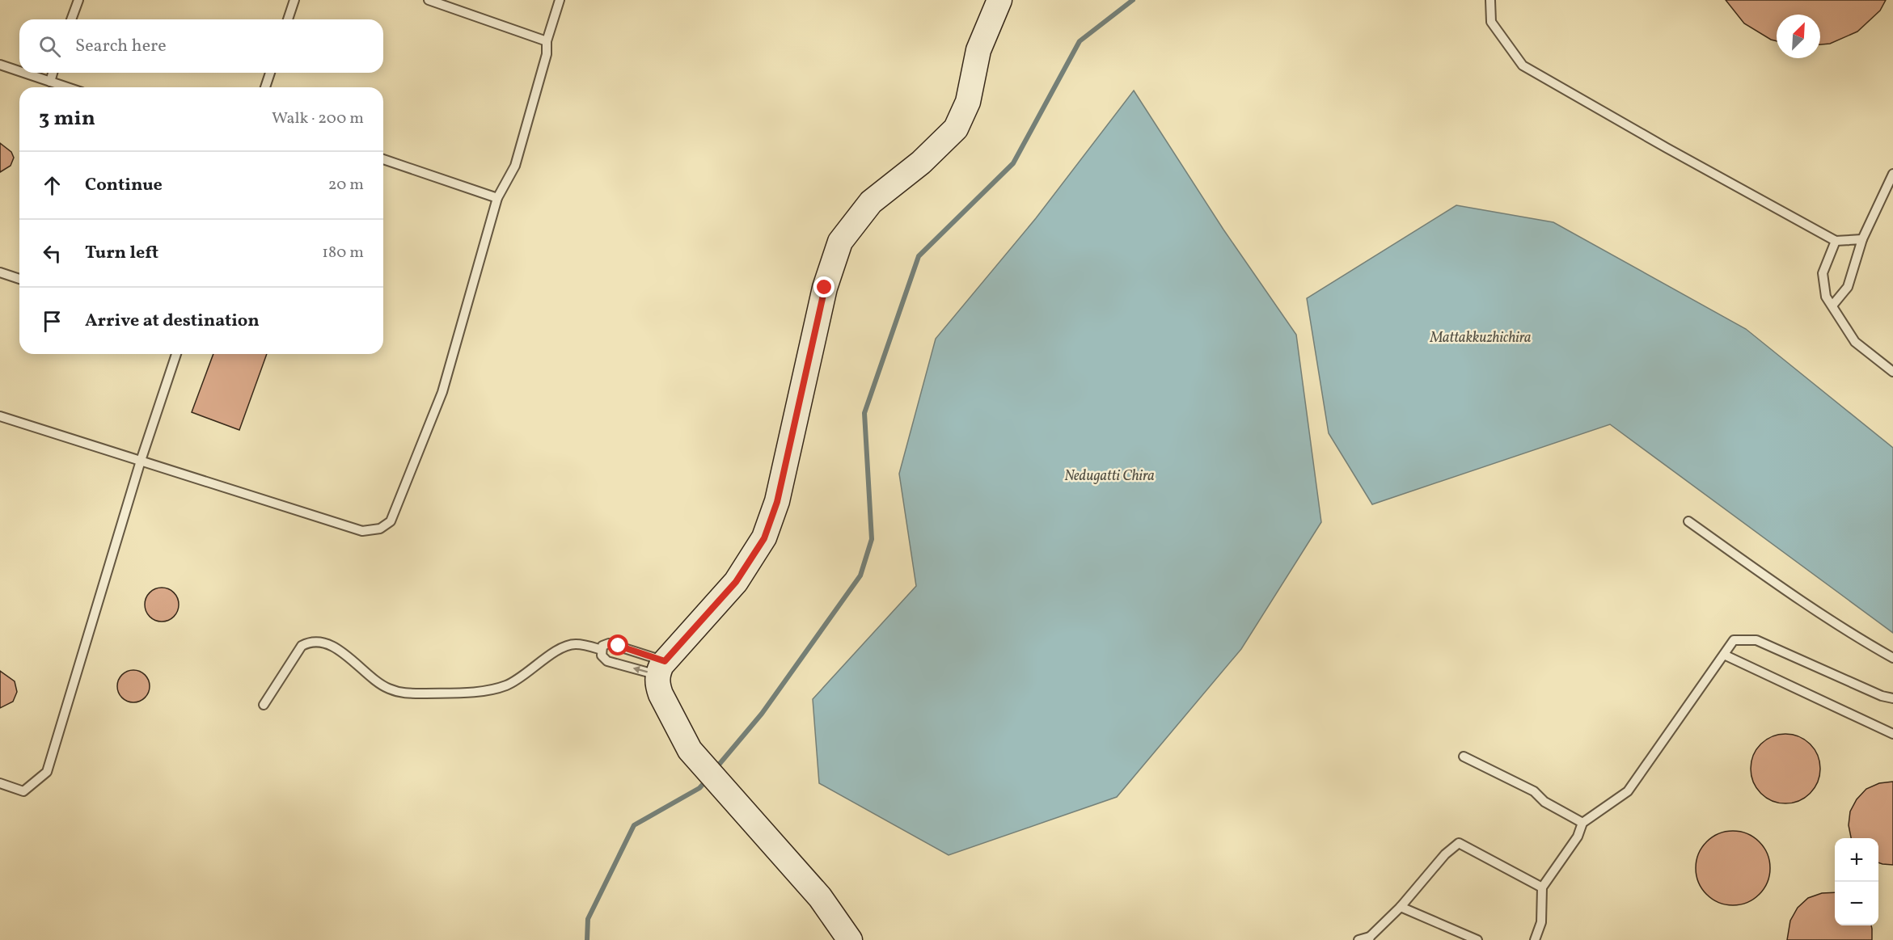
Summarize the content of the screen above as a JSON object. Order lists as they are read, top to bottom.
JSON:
{
  "water": ["Mattakkuzhichira", "Nedugatti Chira"],
  "north": "top right",
  "page": {
    "search": "Search here",
    "heading": ["3 min", "Walk · 200 m"],
    "list": [
      ["Continue", "20 m"],
      ["Turn left", "180 m"],
      "Arrive at destination"
    ],
    "map_buttons": ["+", "−"]
  }
}
